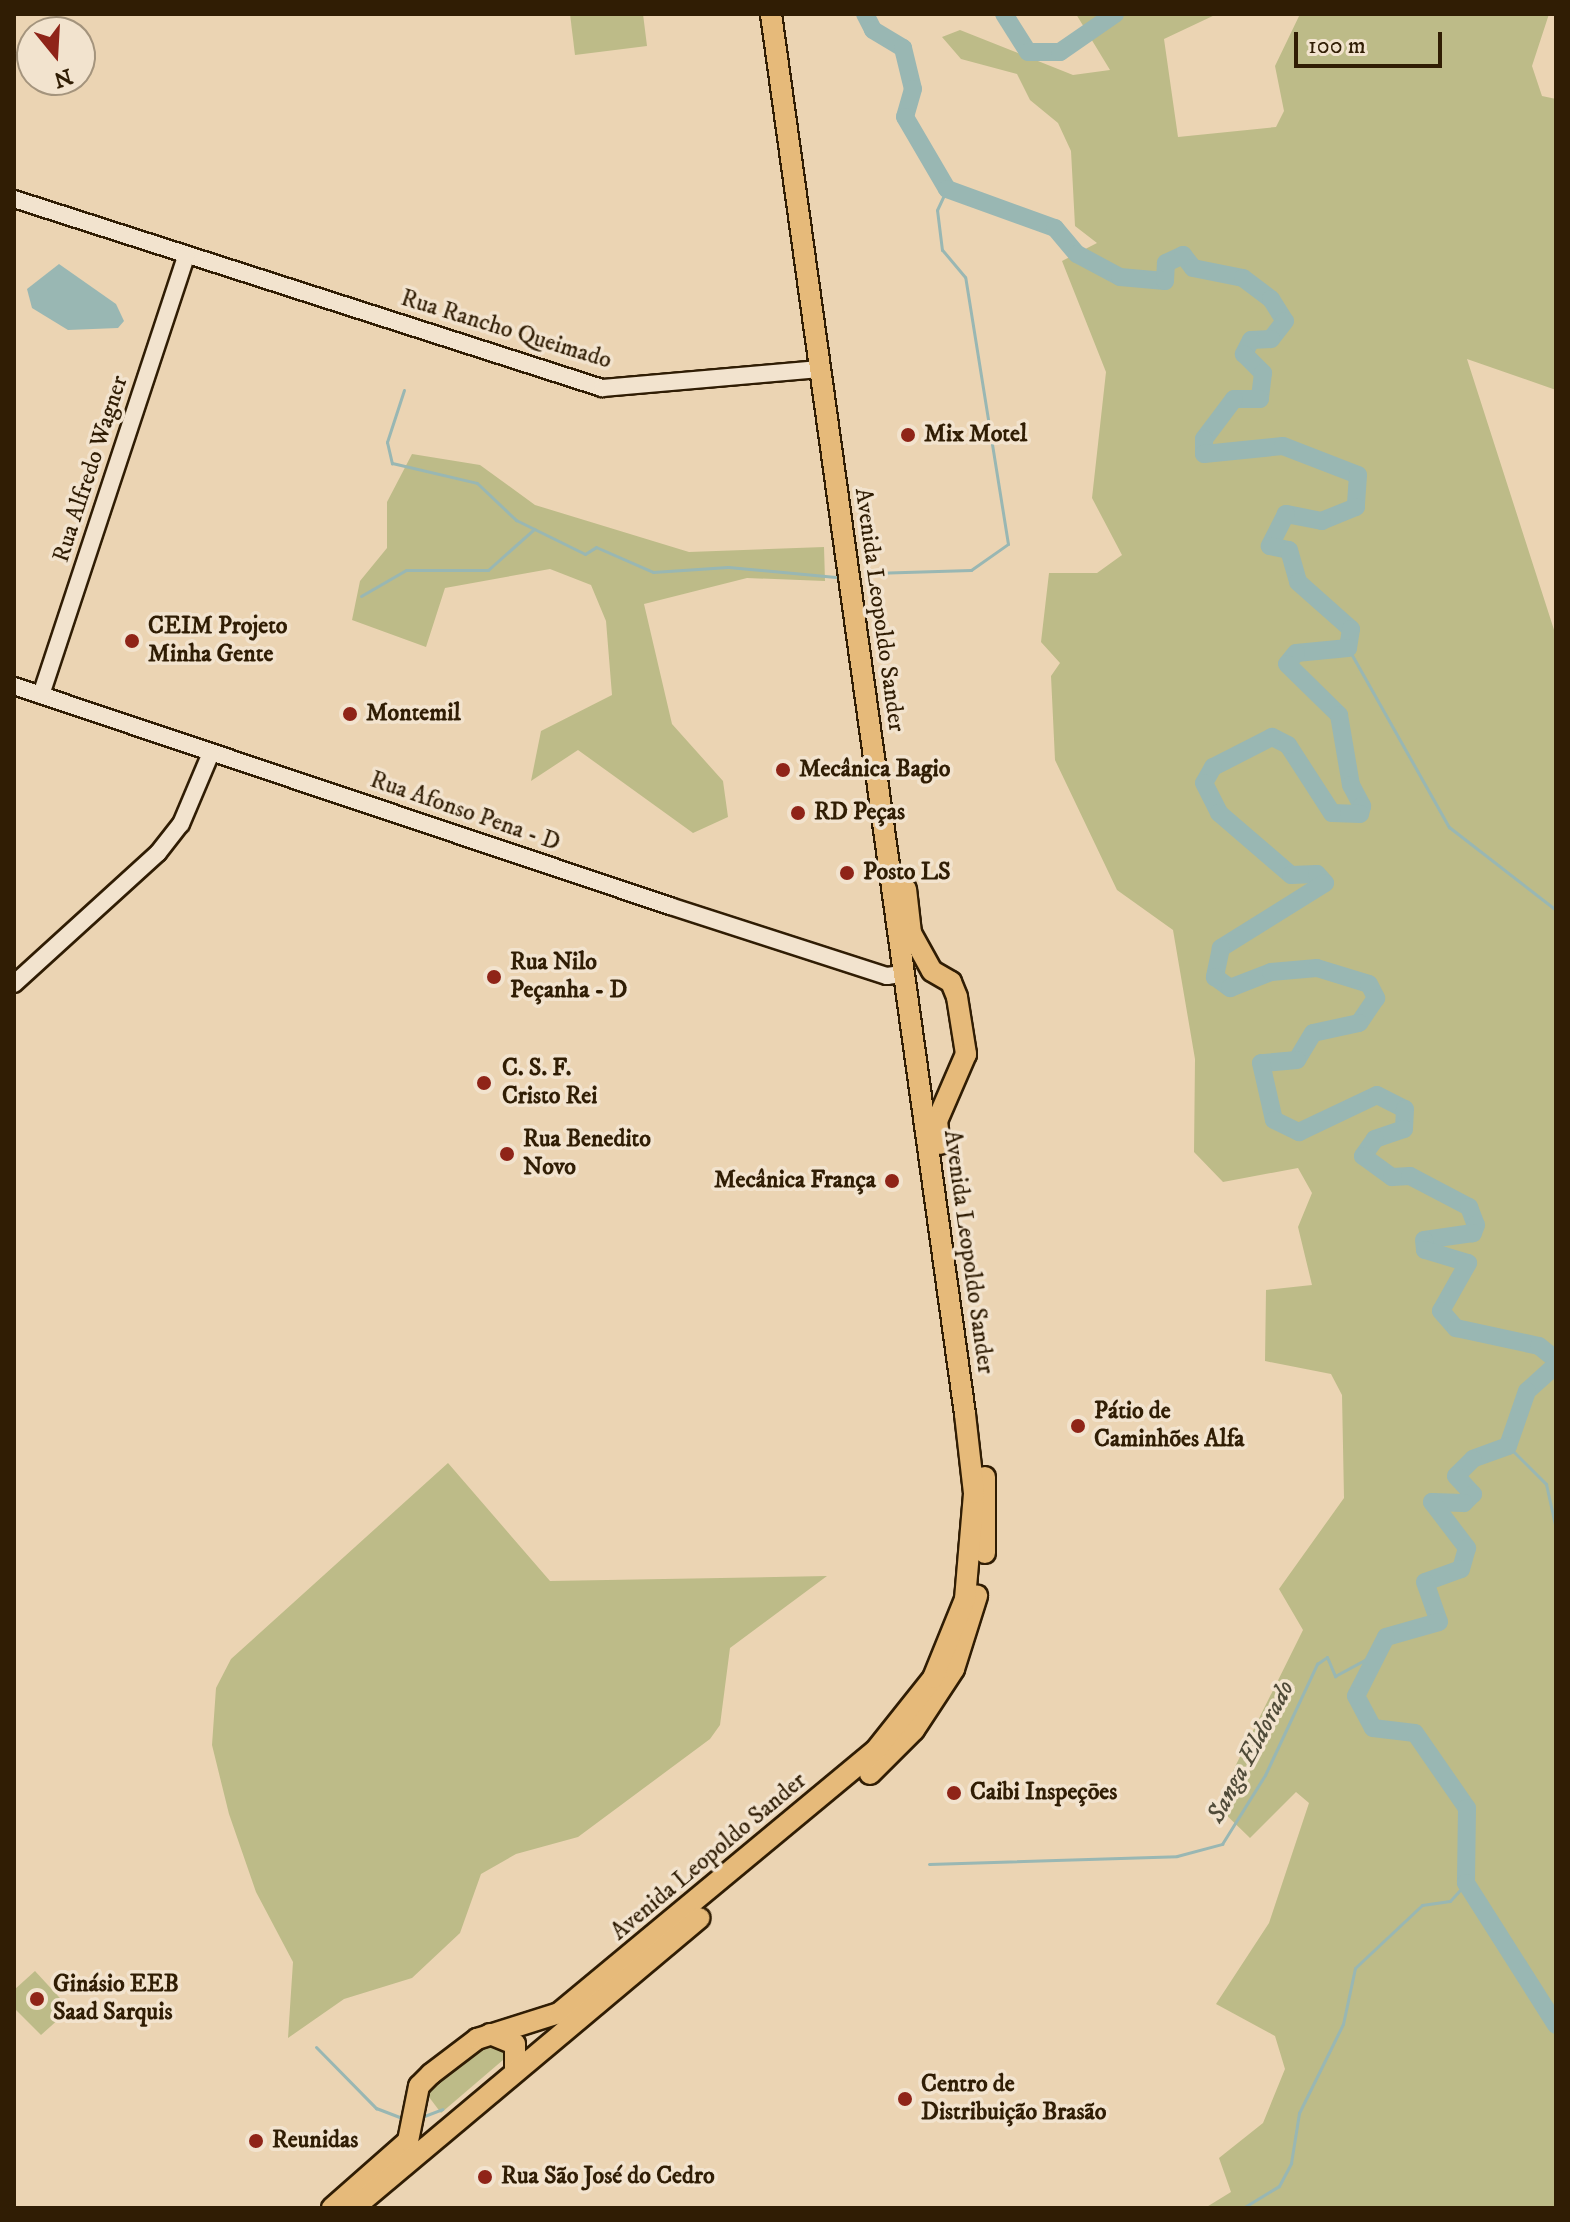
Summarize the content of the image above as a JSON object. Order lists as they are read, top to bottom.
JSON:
{
  "streets": {
    "highway": ["Avenida Leopoldo Sander"],
    "street": ["Rua Rancho Queimado", "Rua Alfredo Wagner", "Rua Afonso Pena - D"]
  },
  "crossings": [
    ["Rua Rancho Queimado", "Rua Alfredo Wagner"],
    ["Rua Rancho Queimado", "Avenida Leopoldo Sander"],
    ["Rua Alfredo Wagner", "Rua Afonso Pena - D"],
    ["Avenida Leopoldo Sander", "Rua Afonso Pena - D"]
  ],
  "water": ["Sanga Eldorado"],
  "places": [
    "Mix Motel",
    "CEIM Projeto Minha Gente",
    "Montemil",
    "Mecânica Bagio",
    "RD Peças",
    "Posto LS",
    "Rua Nilo Peçanha - D",
    "C. S. F. Cristo Rei",
    "Rua Benedito Novo",
    "Mecânica França",
    "Pátio de Caminhões Alfa",
    "Caibi Inspeçōes",
    "Ginásio EEB Saad Sarquis",
    "Centro de Distribuição Brasão",
    "Reunidas",
    "Rua São José do Cedro"
  ],
  "scale_bar": "100 m",
  "north": "bottom"
}
